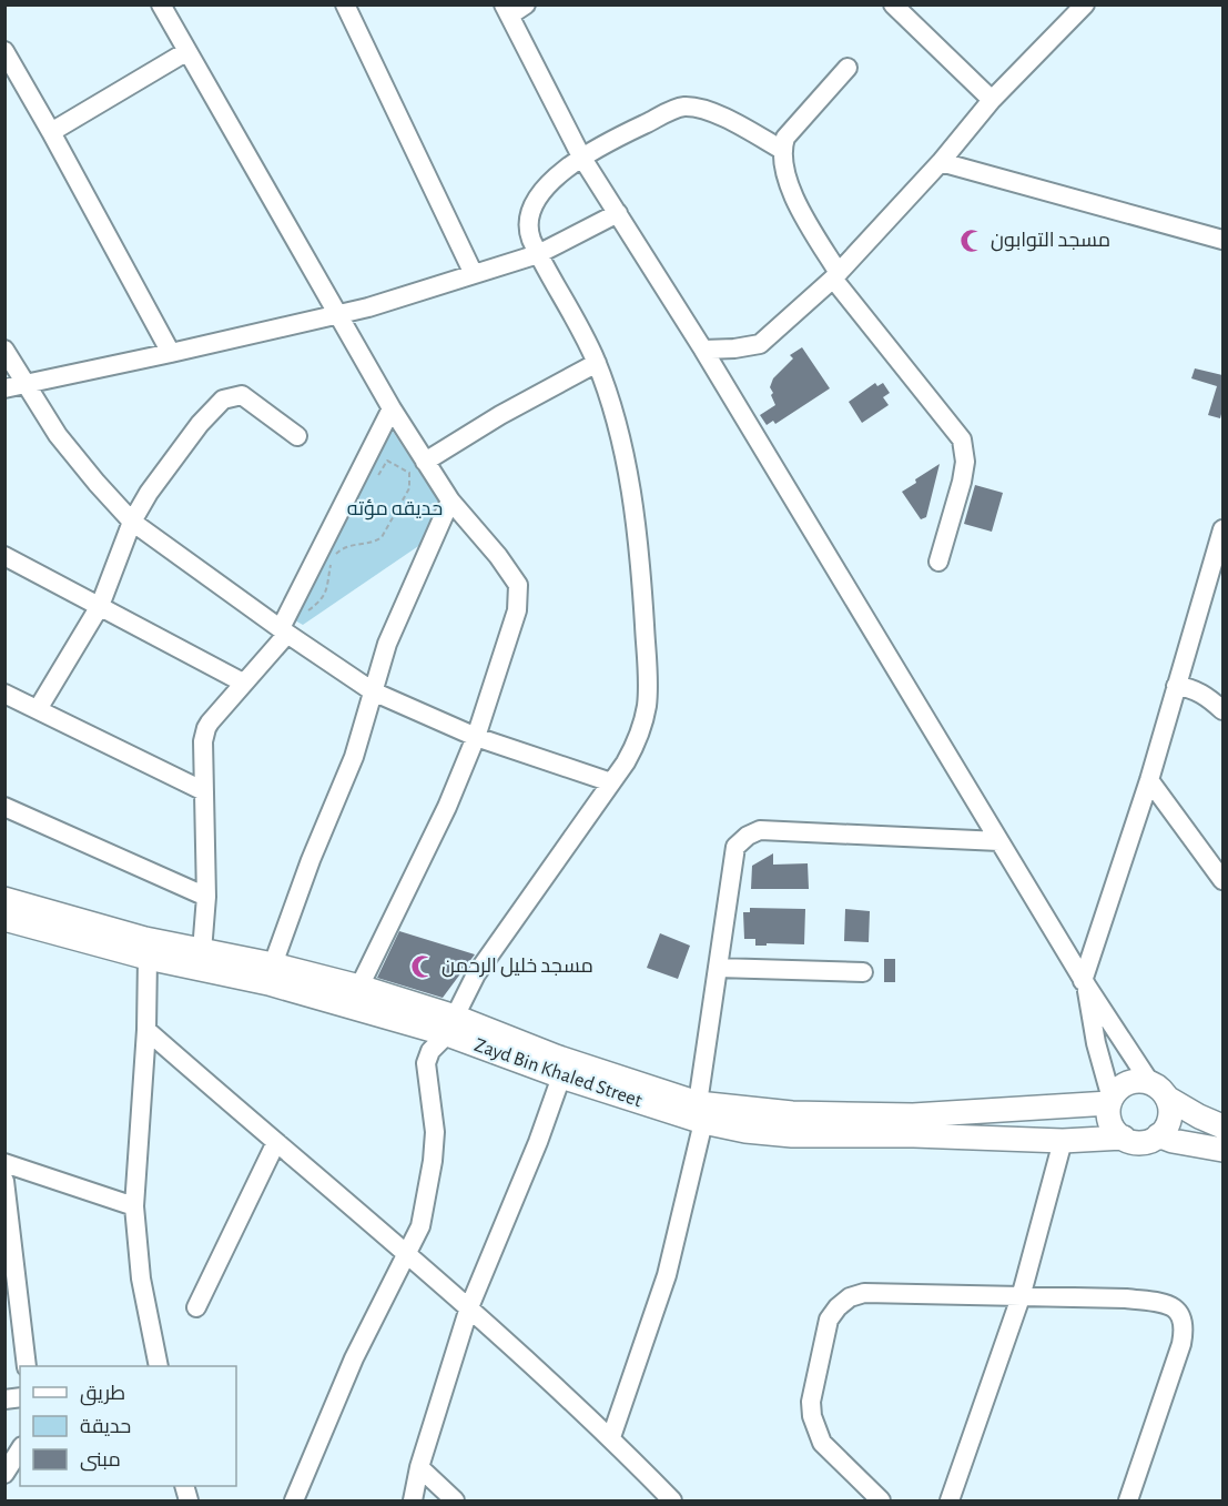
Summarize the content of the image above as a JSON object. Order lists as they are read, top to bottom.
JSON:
{
  "streets": {
    "main road": ["Zayd Bin Khaled Street"]
  },
  "parks": ["حديقه مؤته"],
  "places": {
    "mosque": ["مسجد التوابون", "مسجد خليل الرحمن"]
  },
  "legend": ["طريق", "حديقة", "مبنى"]
}
